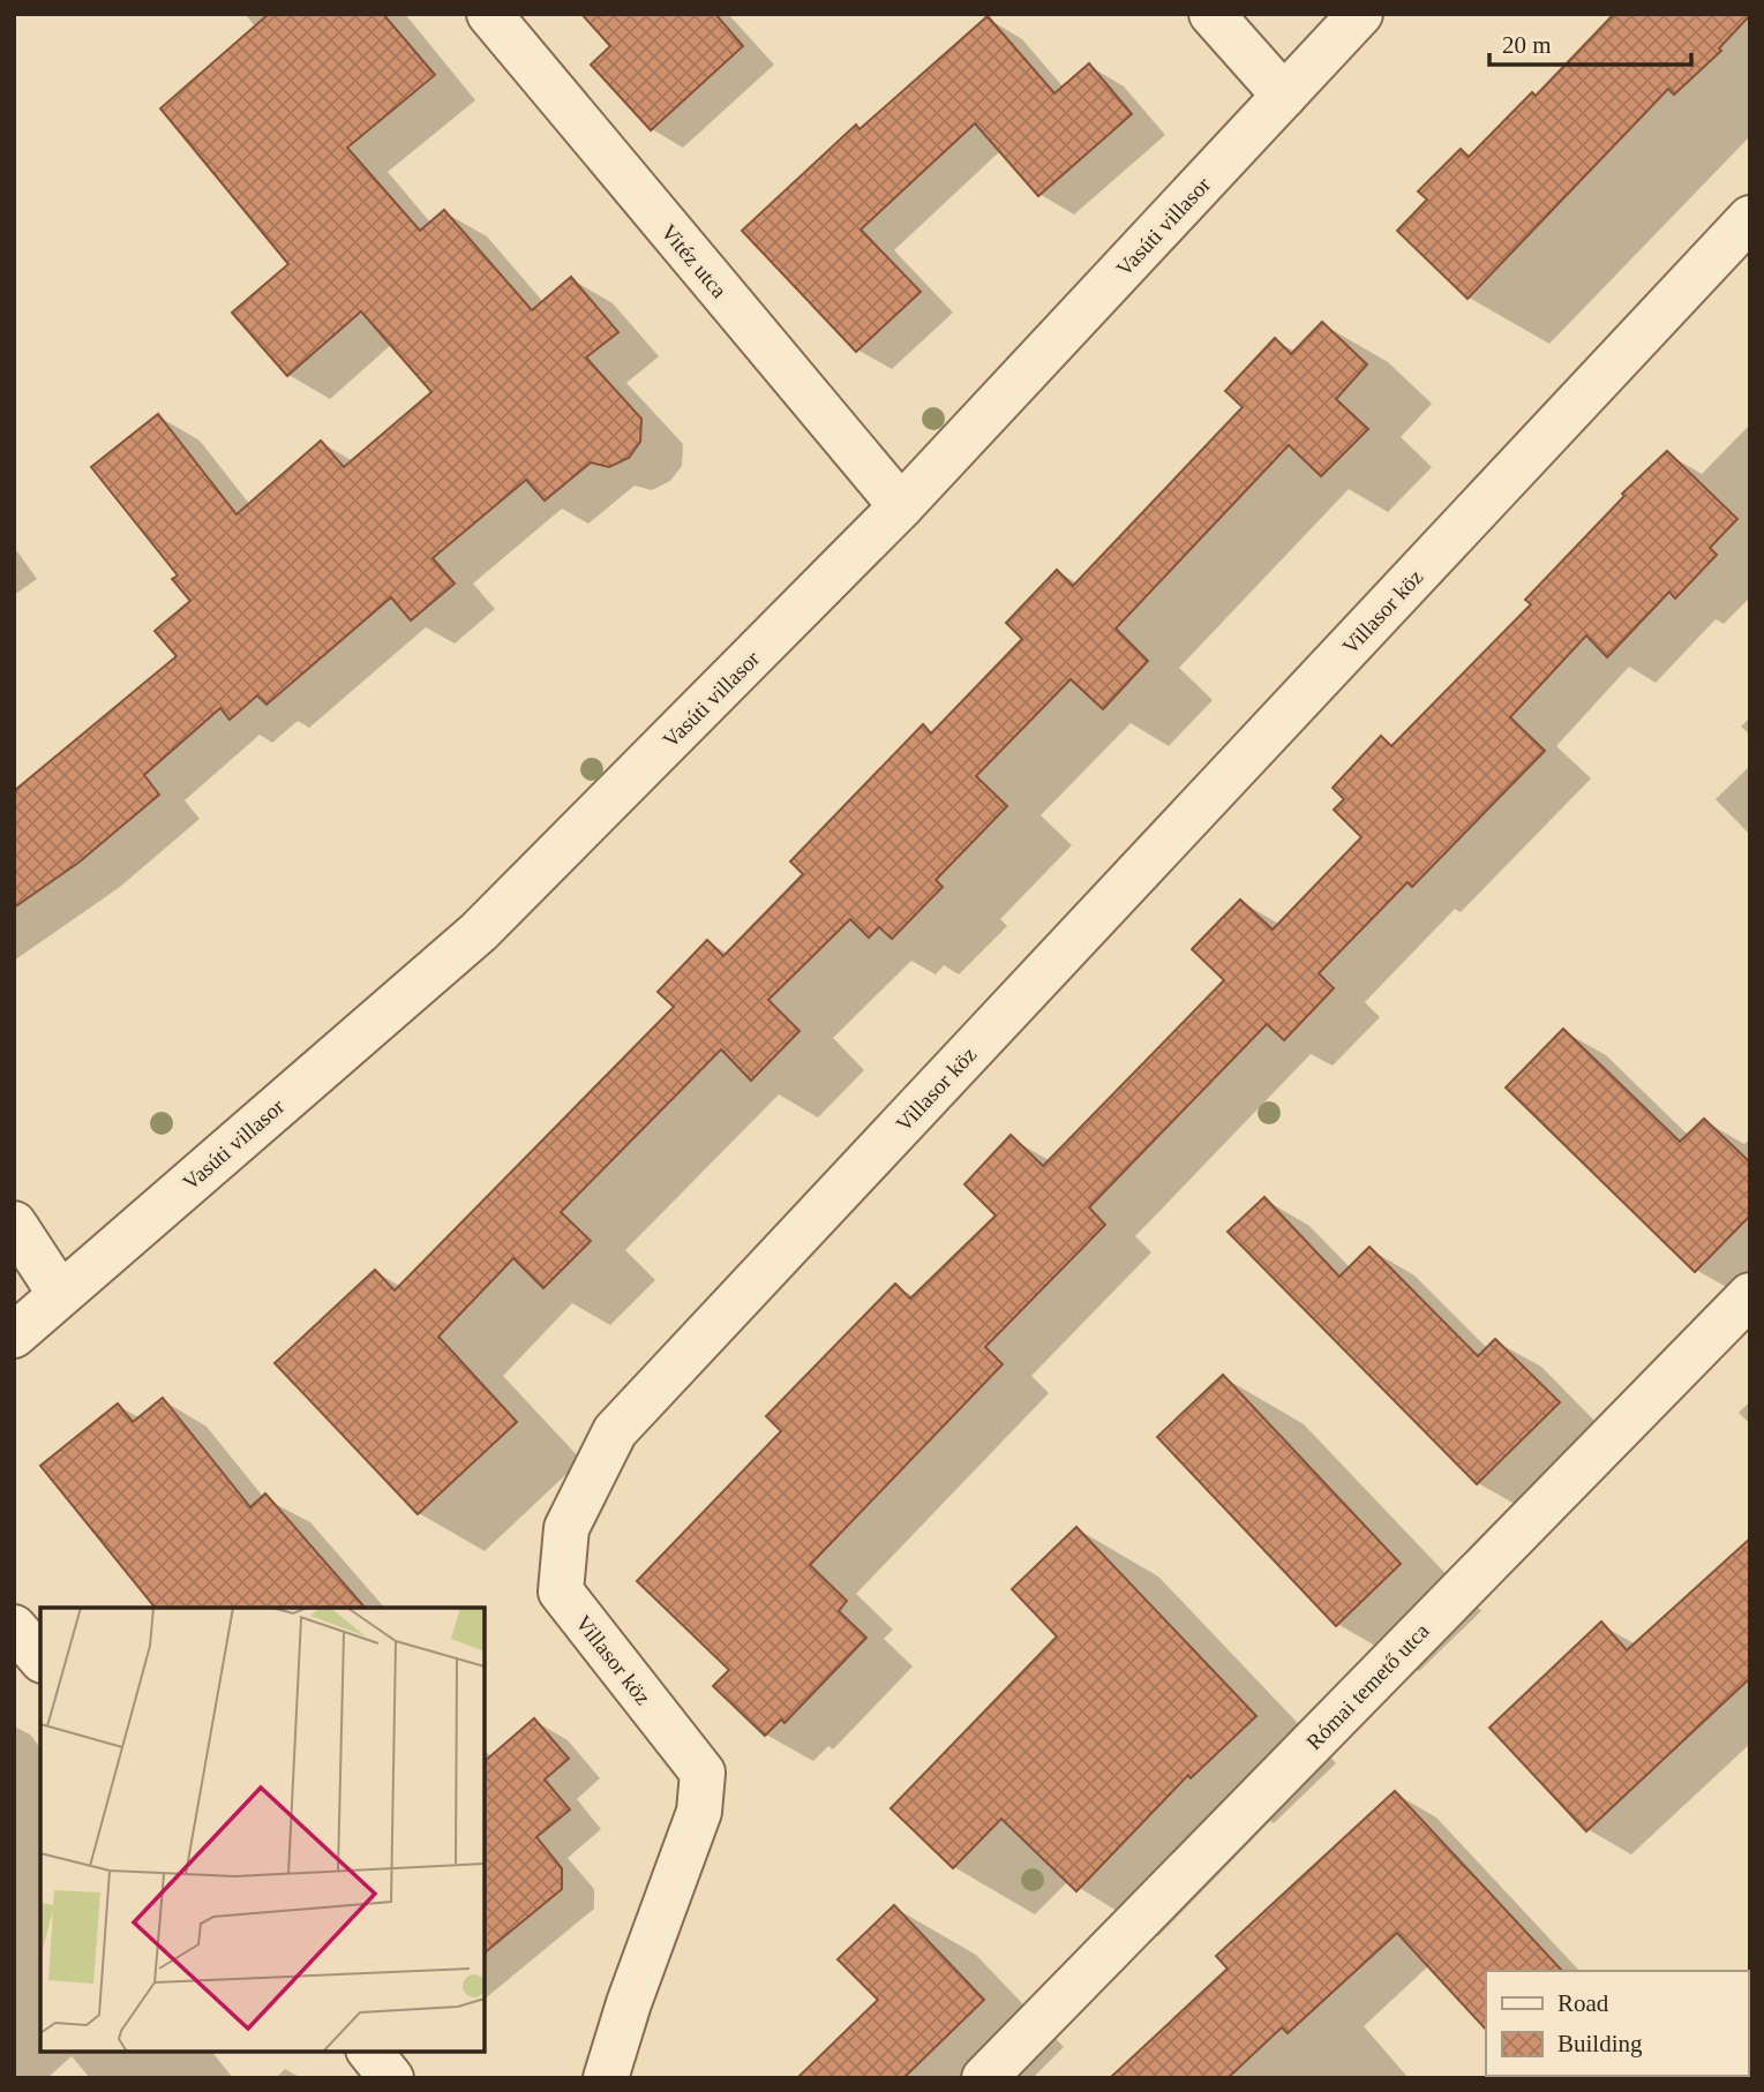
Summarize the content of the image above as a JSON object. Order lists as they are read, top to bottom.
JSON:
{
  "streets": {
    "street": [
      "Vasúti villasor",
      "Vitéz utca",
      "Villasor köz",
      "Római temető utca"
    ]
  },
  "crossings": [
    ["Vasúti villasor", "Vitéz utca"]
  ],
  "legend": ["Road", "Building"],
  "scale_bar": "20 m"
}
